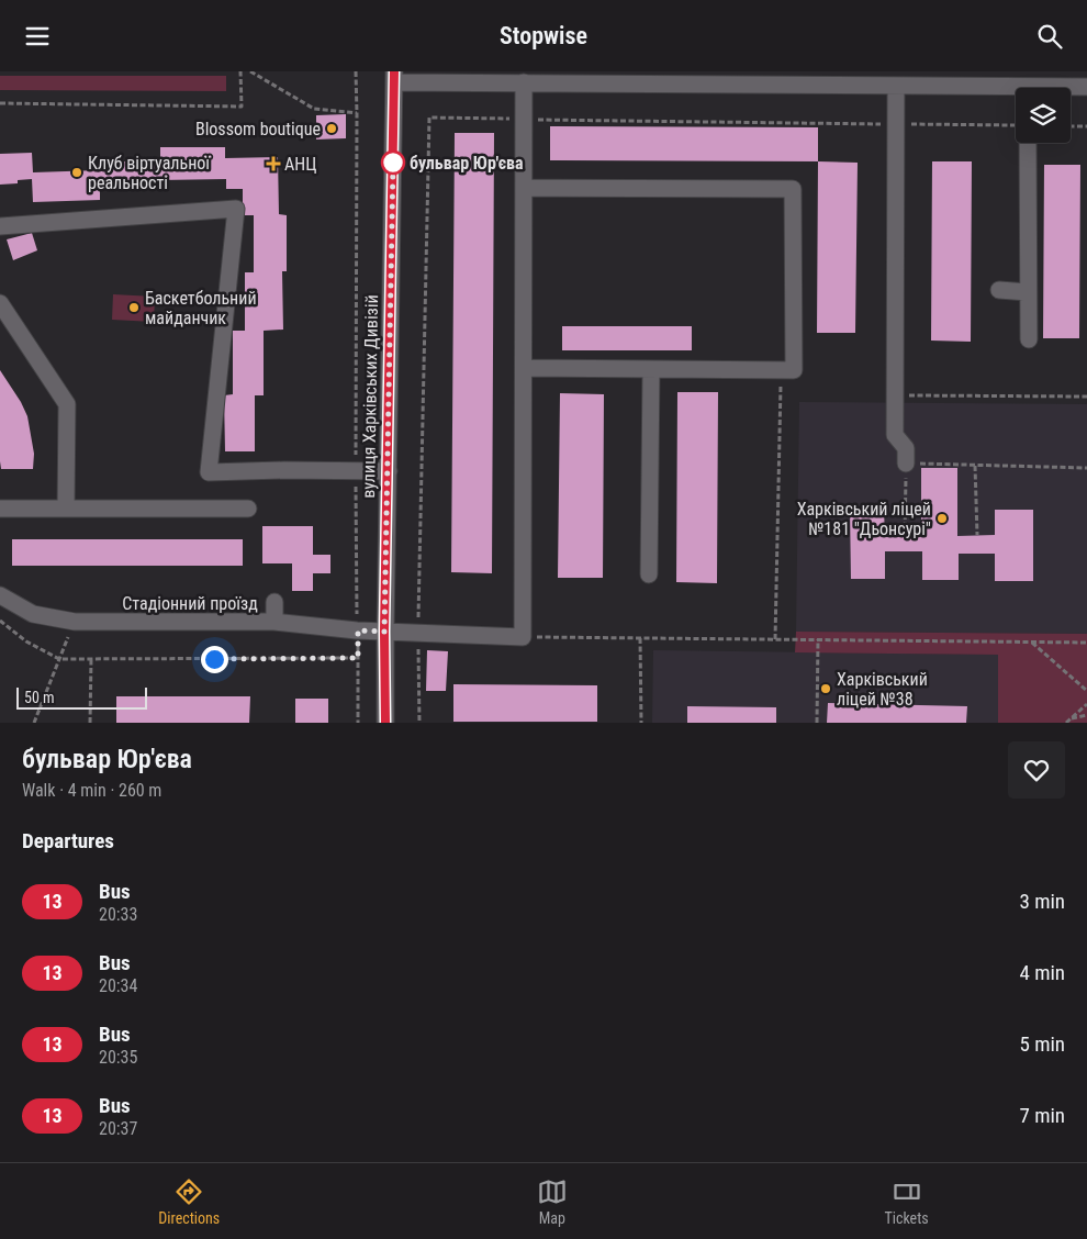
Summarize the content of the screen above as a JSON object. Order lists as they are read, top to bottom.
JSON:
{
  "streets": {
    "street": ["вулиця Харківських Дивізій", "Стадіонний проїзд"]
  },
  "crossings": [
    ["вулиця Харківських Дивізій", "Стадіонний проїзд"]
  ],
  "places": {
    "other": [
      "Blossom boutique",
      "бульвар Юр'єва",
      "Клуб віртуальної реальності",
      "Баскетбольний майданчик",
      "Харківський ліцей №181 \"Дьонсурі\"",
      "Харківський ліцей №38"
    ],
    "health": ["АНЦ"]
  },
  "lines": ["bus line 13"],
  "scale_bar": "50 m",
  "page": {
    "header": "Stopwise",
    "scale": "50 m",
    "heading": [
      ["бульвар Юр'єва", "Walk · 4 min · 260 m"],
      "Departures"
    ],
    "list": [
      {
        "mark": "13",
        "name": "Bus",
        "note": "20:33",
        "value": "3 min"
      },
      {
        "mark": "13",
        "name": "Bus",
        "note": "20:34",
        "value": "4 min"
      },
      {
        "mark": "13",
        "name": "Bus",
        "note": "20:35",
        "value": "5 min"
      },
      {
        "mark": "13",
        "name": "Bus",
        "note": "20:37",
        "value": "7 min"
      }
    ],
    "tabs": ["Directions", "Map", "Tickets"]
  }
}
